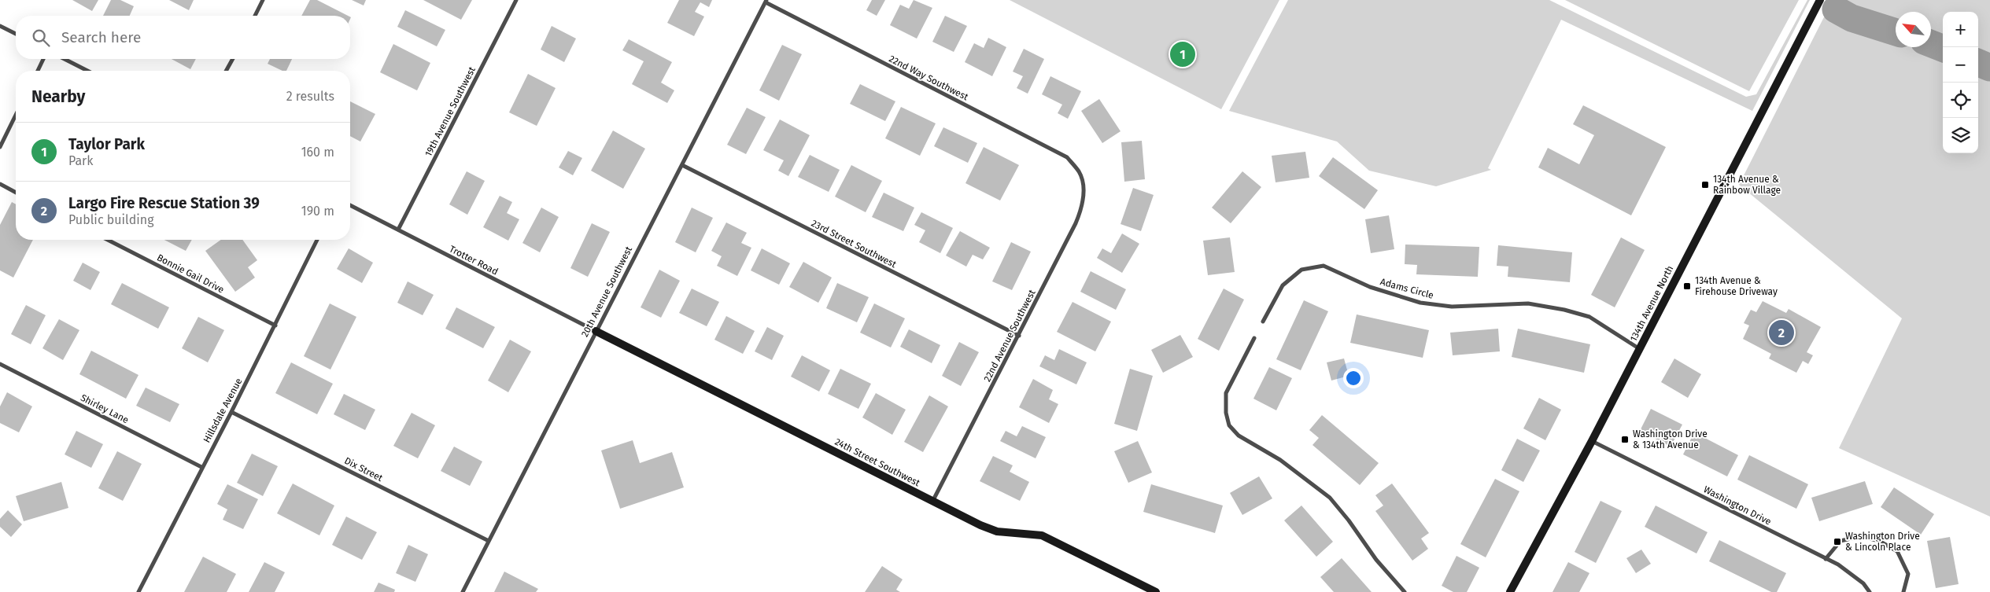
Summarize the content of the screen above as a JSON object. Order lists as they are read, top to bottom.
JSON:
{
  "streets": {
    "street": [
      "22nd Way Southwest",
      "19th Avenue Southwest",
      "23rd Street Southwest",
      "Trotter Road",
      "Bonnie Gail Drive",
      "Adams Circle",
      "20th Avenue Southwest",
      "134th Avenue North",
      "22nd Avenue Southwest",
      "Shirley Lane",
      "Hillsdale Avenue",
      "24th Street Southwest",
      "Dix Street",
      "Washington Drive"
    ]
  },
  "crossings": [
    ["22nd Way Southwest", "20th Avenue Southwest"],
    ["22nd Way Southwest", "22nd Avenue Southwest"],
    ["19th Avenue Southwest", "Trotter Road"],
    ["23rd Street Southwest", "20th Avenue Southwest"],
    ["23rd Street Southwest", "22nd Avenue Southwest"],
    ["Trotter Road", "20th Avenue Southwest"],
    ["Trotter Road", "24th Street Southwest"],
    ["Bonnie Gail Drive", "Hillsdale Avenue"],
    ["Adams Circle", "134th Avenue North"],
    ["20th Avenue Southwest", "24th Street Southwest"],
    ["20th Avenue Southwest", "Dix Street"],
    ["134th Avenue North", "Washington Drive"],
    ["22nd Avenue Southwest", "24th Street Southwest"],
    ["Shirley Lane", "Hillsdale Avenue"],
    ["Hillsdale Avenue", "Dix Street"]
  ],
  "places": {
    "transit": [
      "134th Avenue & Rainbow Village",
      "134th Avenue & Firehouse Driveway",
      "Washington Drive & 134th Avenue",
      "Washington Drive & Lincoln Place"
    ]
  },
  "north": "top left",
  "page": {
    "map_buttons": ["+", "−"],
    "search": "Search here",
    "pins": ["1", "2"],
    "heading": ["Nearby", "2 results"],
    "list": [
      {
        "mark": "1",
        "name": "Taylor Park",
        "note": "Park",
        "value": "160 m"
      },
      {
        "mark": "2",
        "name": "Largo Fire Rescue Station 39",
        "note": "Public building",
        "value": "190 m"
      }
    ]
  }
}
